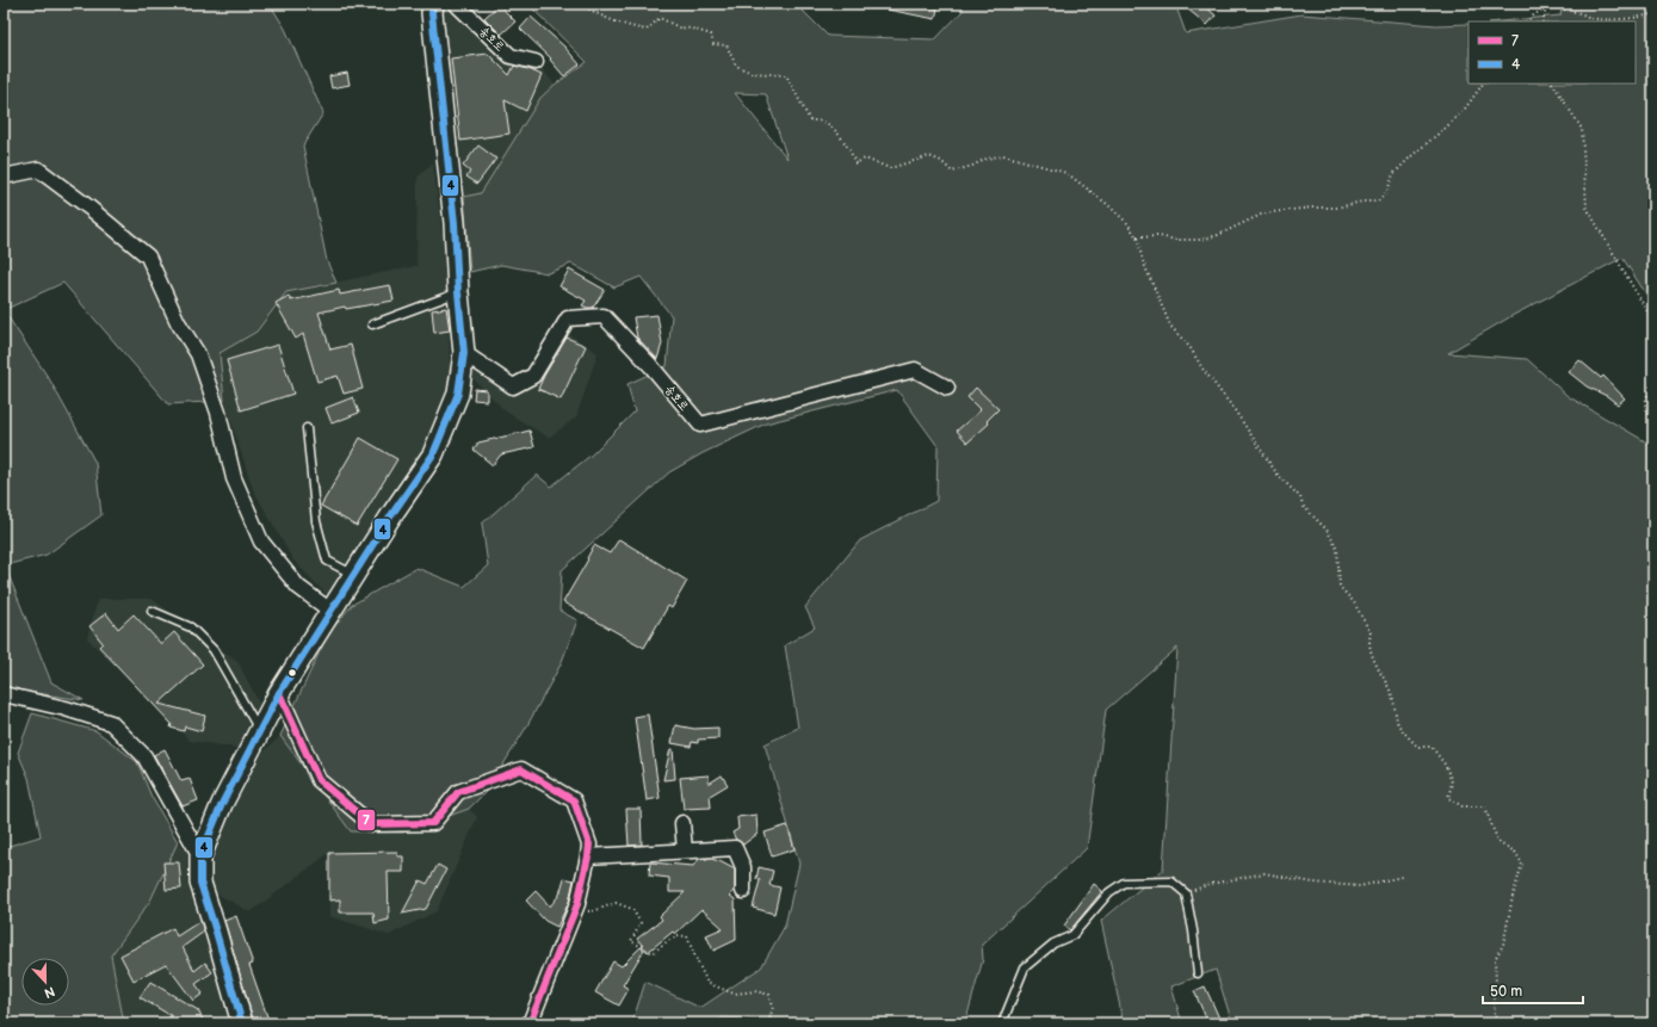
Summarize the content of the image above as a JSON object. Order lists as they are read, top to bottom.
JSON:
{
  "streets": {
    "street": ["송호로"]
  },
  "lines": ["transit line 4", "transit line 7"],
  "legend": ["7", "4"],
  "scale_bar": "50 m",
  "north": "bottom"
}
